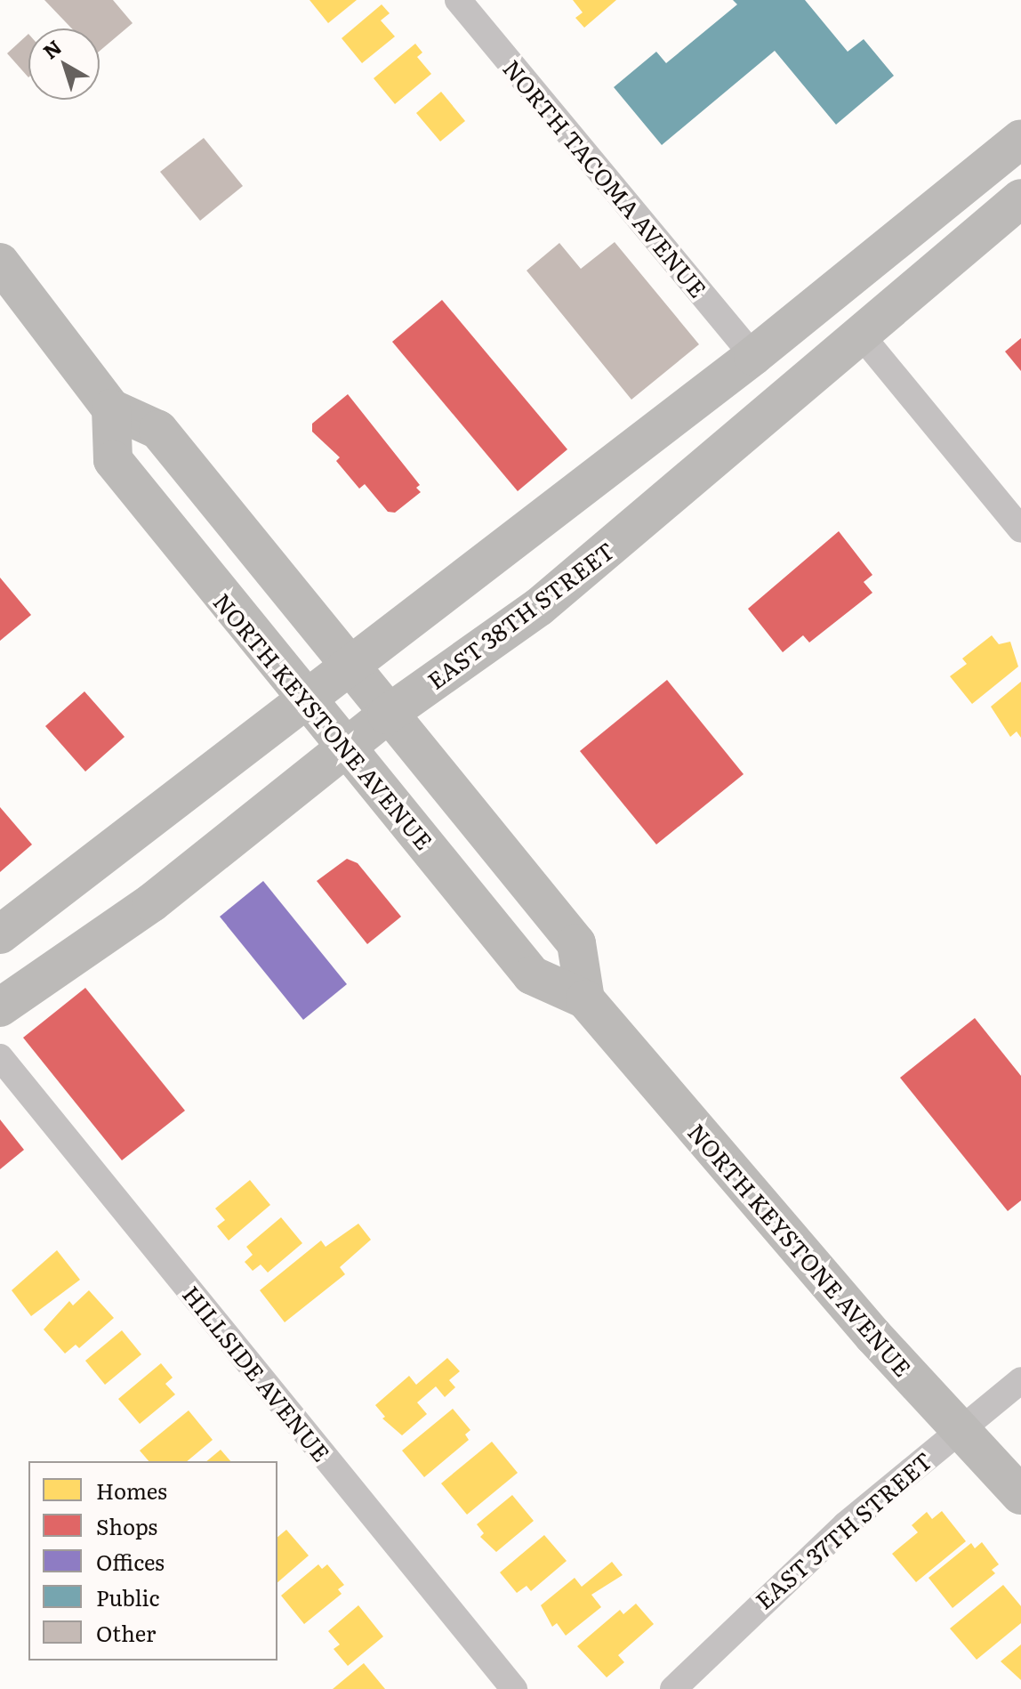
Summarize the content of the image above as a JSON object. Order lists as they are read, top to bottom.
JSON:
{
  "streets": {
    "main road": ["EAST 38TH STREET", "NORTH KEYSTONE AVENUE"],
    "street": ["NORTH TACOMA AVENUE", "HILLSIDE AVENUE", "EAST 37TH STREET"]
  },
  "crossings": [
    ["EAST 38TH STREET", "NORTH KEYSTONE AVENUE"],
    ["NORTH KEYSTONE AVENUE", "EAST 37TH STREET"]
  ],
  "legend": [
    "Homes",
    "Shops",
    "Offices",
    "Public",
    "Other"
  ],
  "north": "top left"
}
